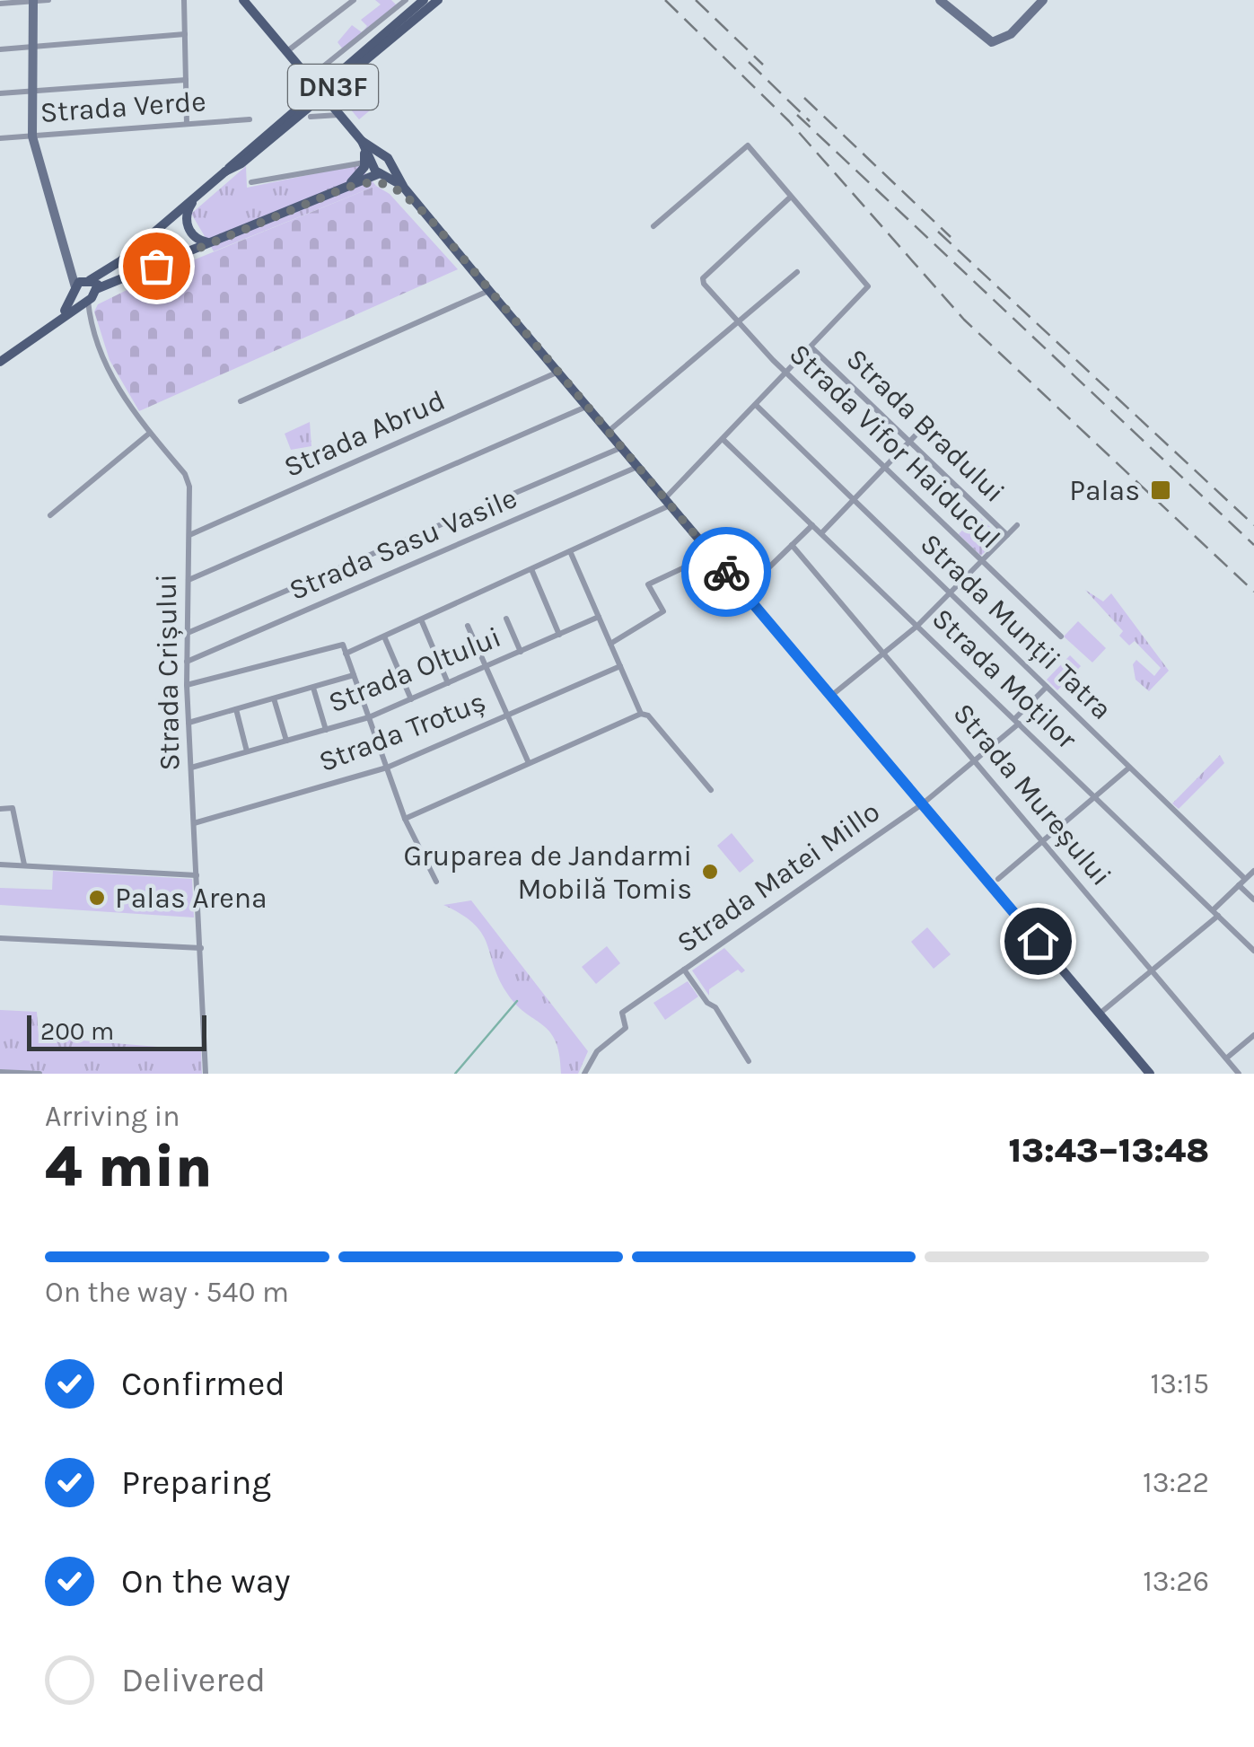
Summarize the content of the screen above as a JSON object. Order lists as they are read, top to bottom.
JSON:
{
  "streets": {
    "main road": ["DN3F"],
    "street": [
      "Strada Verde",
      "Strada Bradului",
      "Strada Abrud",
      "Strada Vifor Haiducul",
      "Strada Sasu Vasile",
      "Strada Munții Tatra",
      "Strada Oltului",
      "Strada Crișului",
      "Strada Moților",
      "Strada Trotuș",
      "Strada Mureșului",
      "Strada Matei Millo"
    ]
  },
  "crossings": [
    ["DN3F", "Strada Crișului"],
    ["Strada Abrud", "Strada Crișului"],
    ["Strada Sasu Vasile", "Strada Crișului"],
    ["Strada Munții Tatra", "Strada Matei Millo"],
    ["Strada Oltului", "Strada Crișului"],
    ["Strada Crișului", "Strada Trotuș"],
    ["Strada Moților", "Strada Matei Millo"],
    ["Strada Mureșului", "Strada Matei Millo"]
  ],
  "places": {
    "transit": ["Palas"],
    "other": ["Gruparea de Jandarmi Mobilă Tomis", "Palas Arena"]
  },
  "scale_bar": "200 m",
  "page": {
    "scale": "200 m",
    "heading": ["4 min", "Arriving in", "13:43–13:48"],
    "bar": "On the way · 540 m",
    "list": [
      ["Confirmed", "13:15"],
      ["Preparing", "13:22"],
      ["On the way", "13:26"],
      "Delivered"
    ]
  }
}
